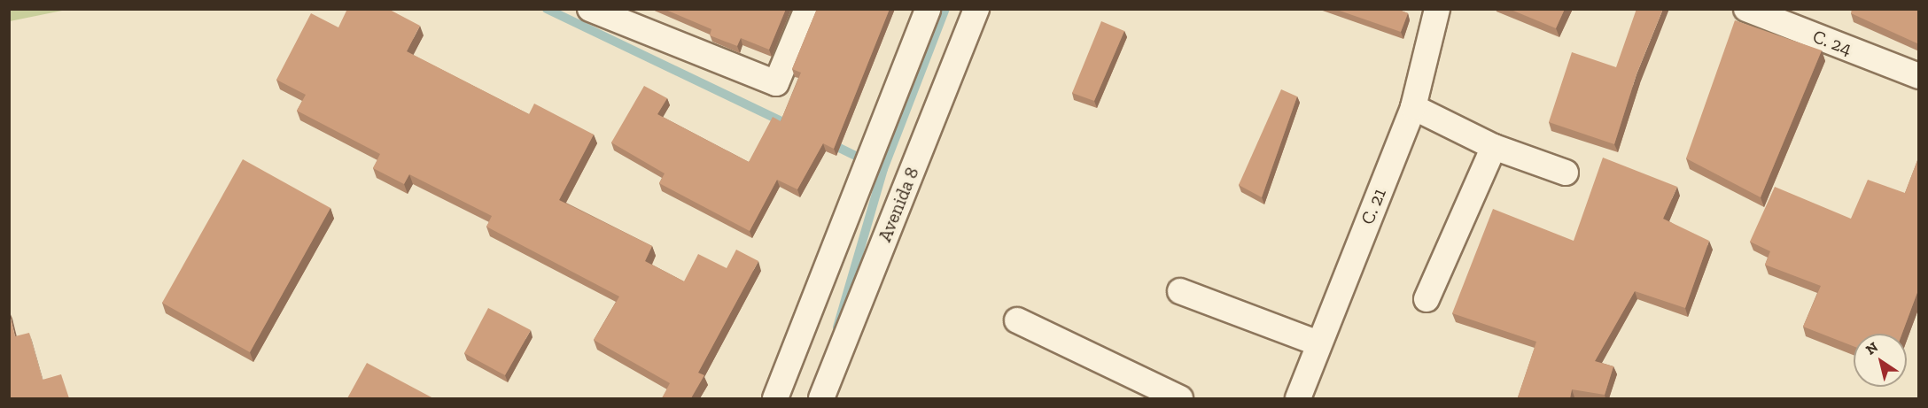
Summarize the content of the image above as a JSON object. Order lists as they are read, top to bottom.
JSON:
{
  "streets": {
    "street": ["C. 24", "Avenida 8", "C. 21"]
  },
  "north": "top left"
}
